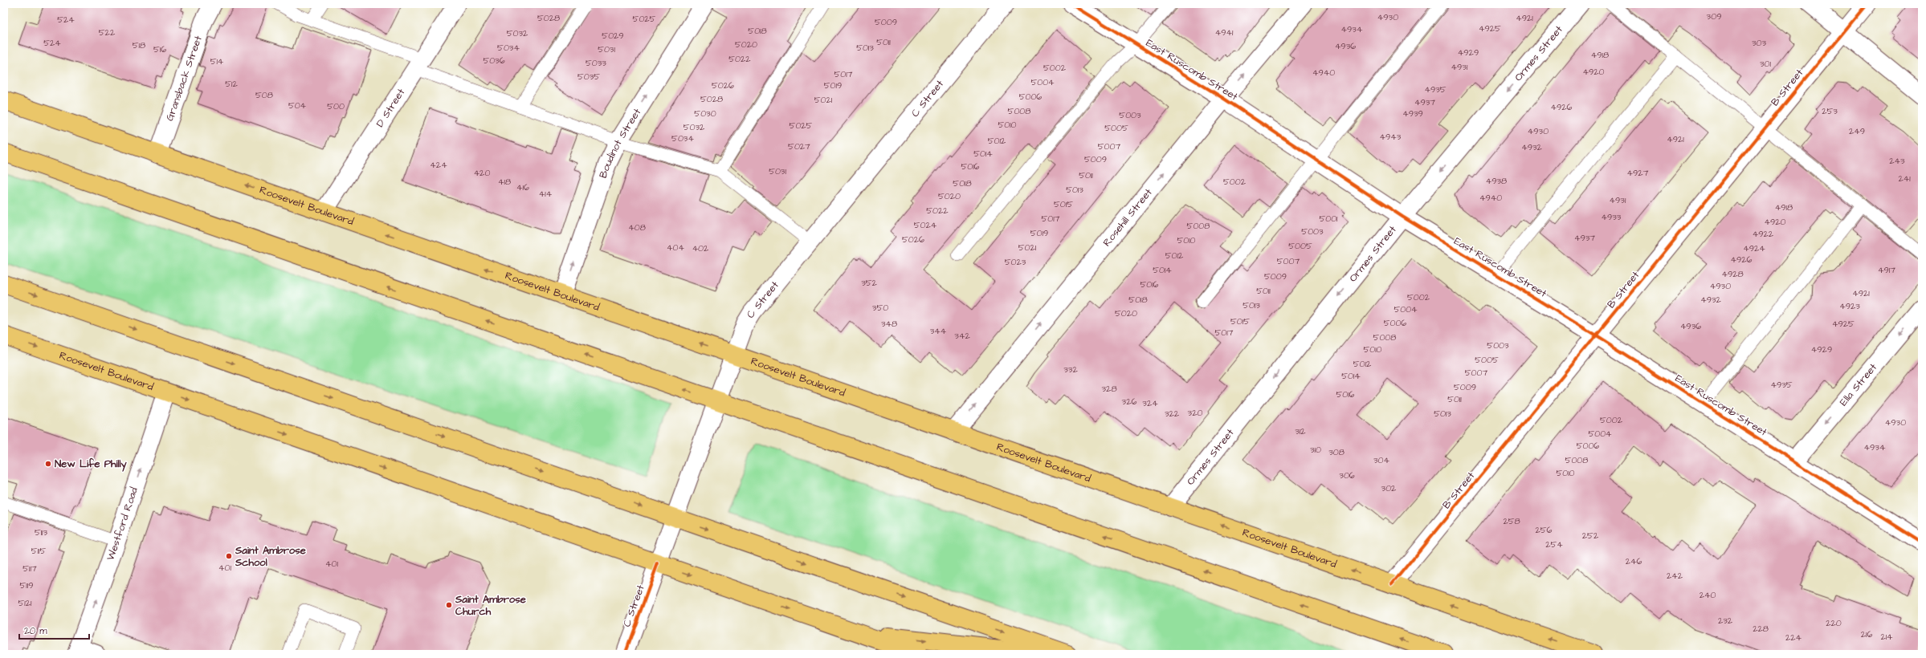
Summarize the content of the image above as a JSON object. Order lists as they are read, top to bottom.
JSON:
{
  "streets": {
    "highway": ["Roosevelt Boulevard"],
    "street": [
      "Ormes Street",
      "East Ruscomb Street",
      "Gransback Street",
      "B Street",
      "C Street",
      "D Street",
      "Boudinot Street",
      "Rosehill Street",
      "Ella Street",
      "Westford Road"
    ]
  },
  "crossings": [
    ["Ormes Street", "East Ruscomb Street"],
    ["Ormes Street", "Roosevelt Boulevard"],
    ["East Ruscomb Street", "B Street"],
    ["East Ruscomb Street", "Rosehill Street"],
    ["East Ruscomb Street", "Ella Street"],
    ["Gransback Street", "Roosevelt Boulevard"],
    ["B Street", "Roosevelt Boulevard"],
    ["C Street", "Roosevelt Boulevard"],
    ["D Street", "Roosevelt Boulevard"],
    ["Boudinot Street", "Roosevelt Boulevard"],
    ["Roosevelt Boulevard", "Rosehill Street"],
    ["Roosevelt Boulevard", "Westford Road"]
  ],
  "one_way": [
    "Ormes Street",
    "Boudinot Street",
    "Rosehill Street",
    "Ella Street",
    "Westford Road"
  ],
  "places": ["New Life Philly", "Saint Ambrose School", "Saint Ambrose Church"],
  "house_numbers": [
    "309",
    "4930",
    "5028",
    "4921",
    "5025",
    "524",
    "5009",
    "4925",
    "4934",
    "5018",
    "522",
    "4941",
    "5032",
    "5029",
    "5011",
    "524",
    "303",
    "5020",
    "518",
    "4936",
    "5034",
    "5013",
    "516",
    "5031",
    "4929",
    "4918",
    "5022",
    "5036",
    "514",
    "5033",
    "301",
    "4931",
    "5002",
    "4920",
    "4940",
    "5017",
    "5035",
    "5004",
    "512",
    "5026",
    "5019",
    "4935",
    "508",
    "5006",
    "5028",
    "5021",
    "4937",
    "504",
    "500",
    "4926",
    "5008",
    "253",
    "5030",
    "4939",
    "5003",
    "5010",
    "5025",
    "5032",
    "5005",
    "4930",
    "249",
    "4943",
    "5034",
    "4921",
    "5012",
    "5027",
    "5007",
    "4932",
    "5014",
    "5009",
    "243",
    "424",
    "5016",
    "5031",
    "420",
    "4927",
    "5011",
    "241",
    "4938",
    "418",
    "5002",
    "5018",
    "416",
    "5013",
    "414",
    "5020",
    "4940",
    "4931",
    "5015",
    "4918",
    "5022",
    "4933",
    "5017",
    "5001",
    "4920",
    "5024",
    "5008",
    "408",
    "5003",
    "5019",
    "4922",
    "4937",
    "5026",
    "5010",
    "5005",
    "404",
    "5021",
    "402",
    "4924",
    "5012",
    "4926",
    "5007",
    "5023",
    "5014",
    "4917",
    "4928",
    "5009",
    "352",
    "5016",
    "4930",
    "5011",
    "4921",
    "5002",
    "5018",
    "4932",
    "5013",
    "4923",
    "350",
    "5004",
    "5020",
    "5015",
    "5006",
    "348",
    "4925",
    "4936",
    "344",
    "5017",
    "342",
    "5008",
    "5003",
    "5010",
    "4929",
    "5005",
    "5012",
    "332",
    "5007",
    "5014",
    "4935",
    "5009",
    "328",
    "5016",
    "5011",
    "326",
    "324",
    "320",
    "322",
    "5013",
    "5002",
    "4930",
    "312",
    "5004",
    "5006",
    "4934",
    "310",
    "308",
    "304",
    "5008",
    "5010",
    "306",
    "302",
    "258",
    "256",
    "5113",
    "252",
    "254",
    "5115",
    "246",
    "401",
    "401",
    "5117",
    "242",
    "5119",
    "240",
    "5121",
    "232",
    "220",
    "228",
    "216",
    "214",
    "224"
  ],
  "scale_bar": "20 m"
}
